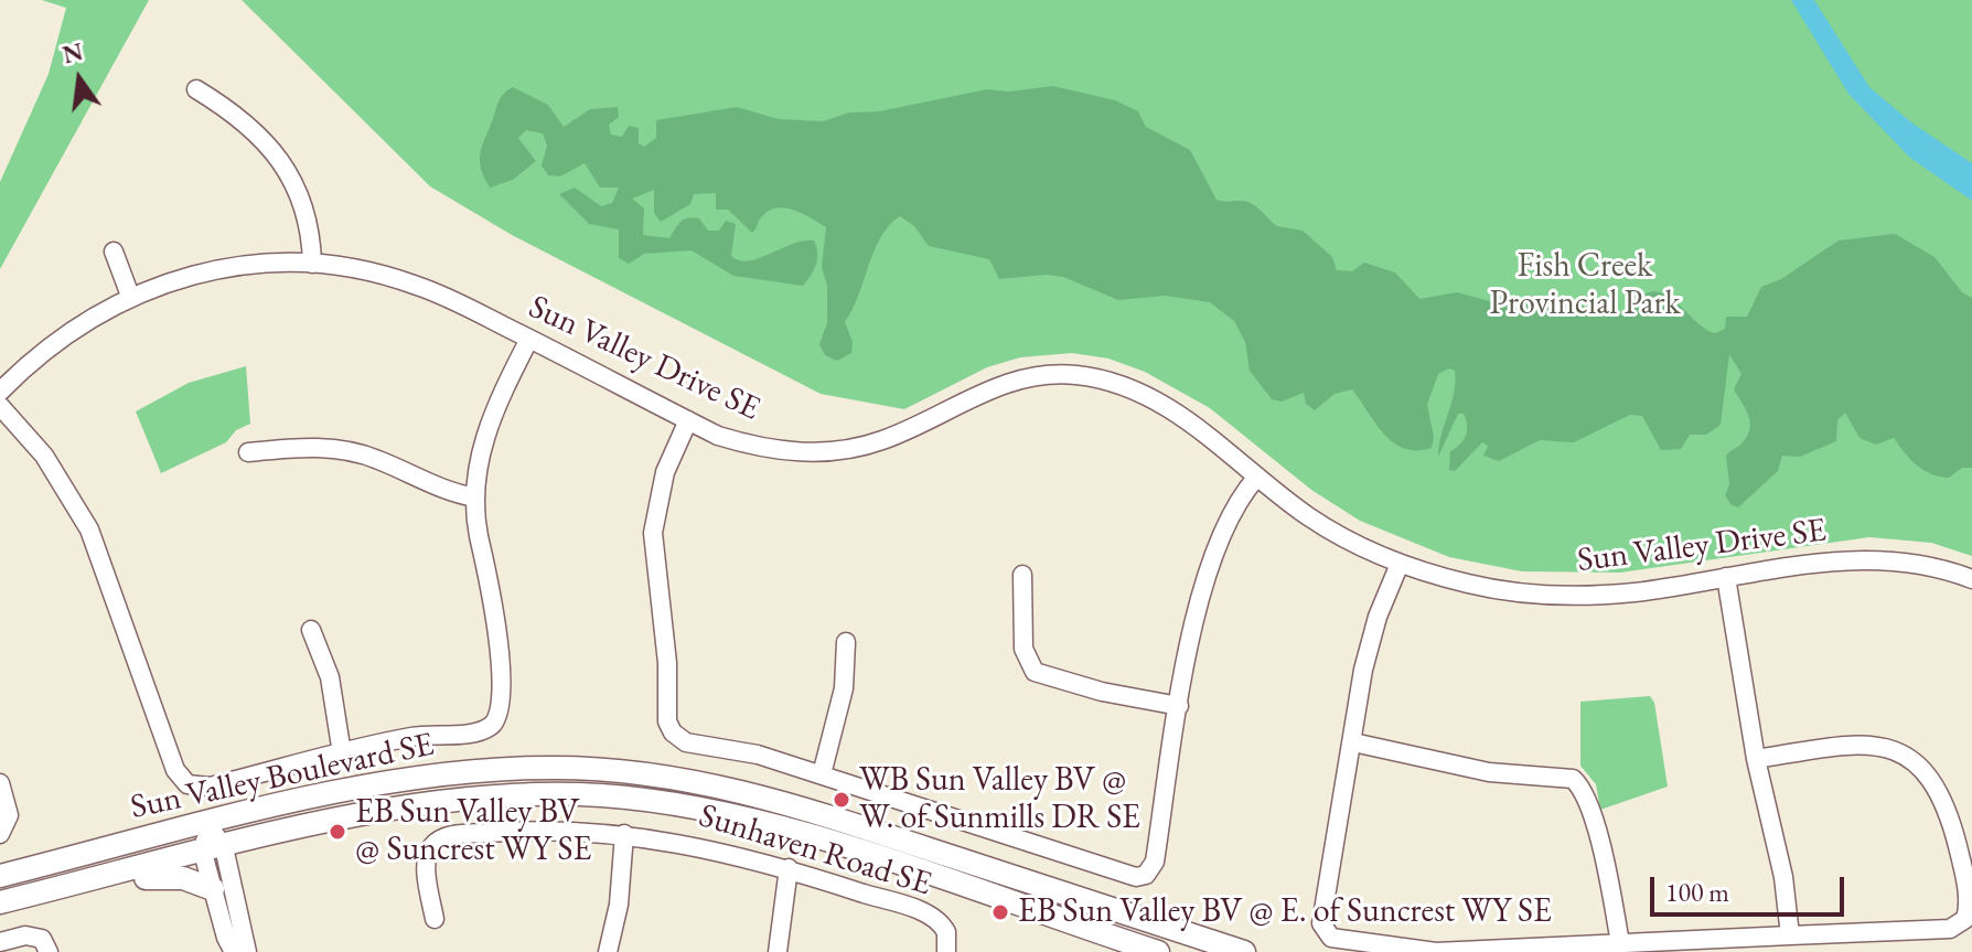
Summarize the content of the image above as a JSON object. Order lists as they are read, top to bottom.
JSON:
{
  "streets": {
    "main road": ["Sun Valley Boulevard SE"],
    "street": ["Sun Valley Drive SE", "Sunhaven Road SE"]
  },
  "parks": ["Fish Creek Provincial Park"],
  "places": ["WB Sun Valley BV @ W. of Sunmills DR SE", "EB Sun Valley BV @ Suncrest WY SE", "EB Sun Valley BV @ E. of Suncrest WY SE"],
  "scale_bar": "100 m",
  "north": "top"
}
